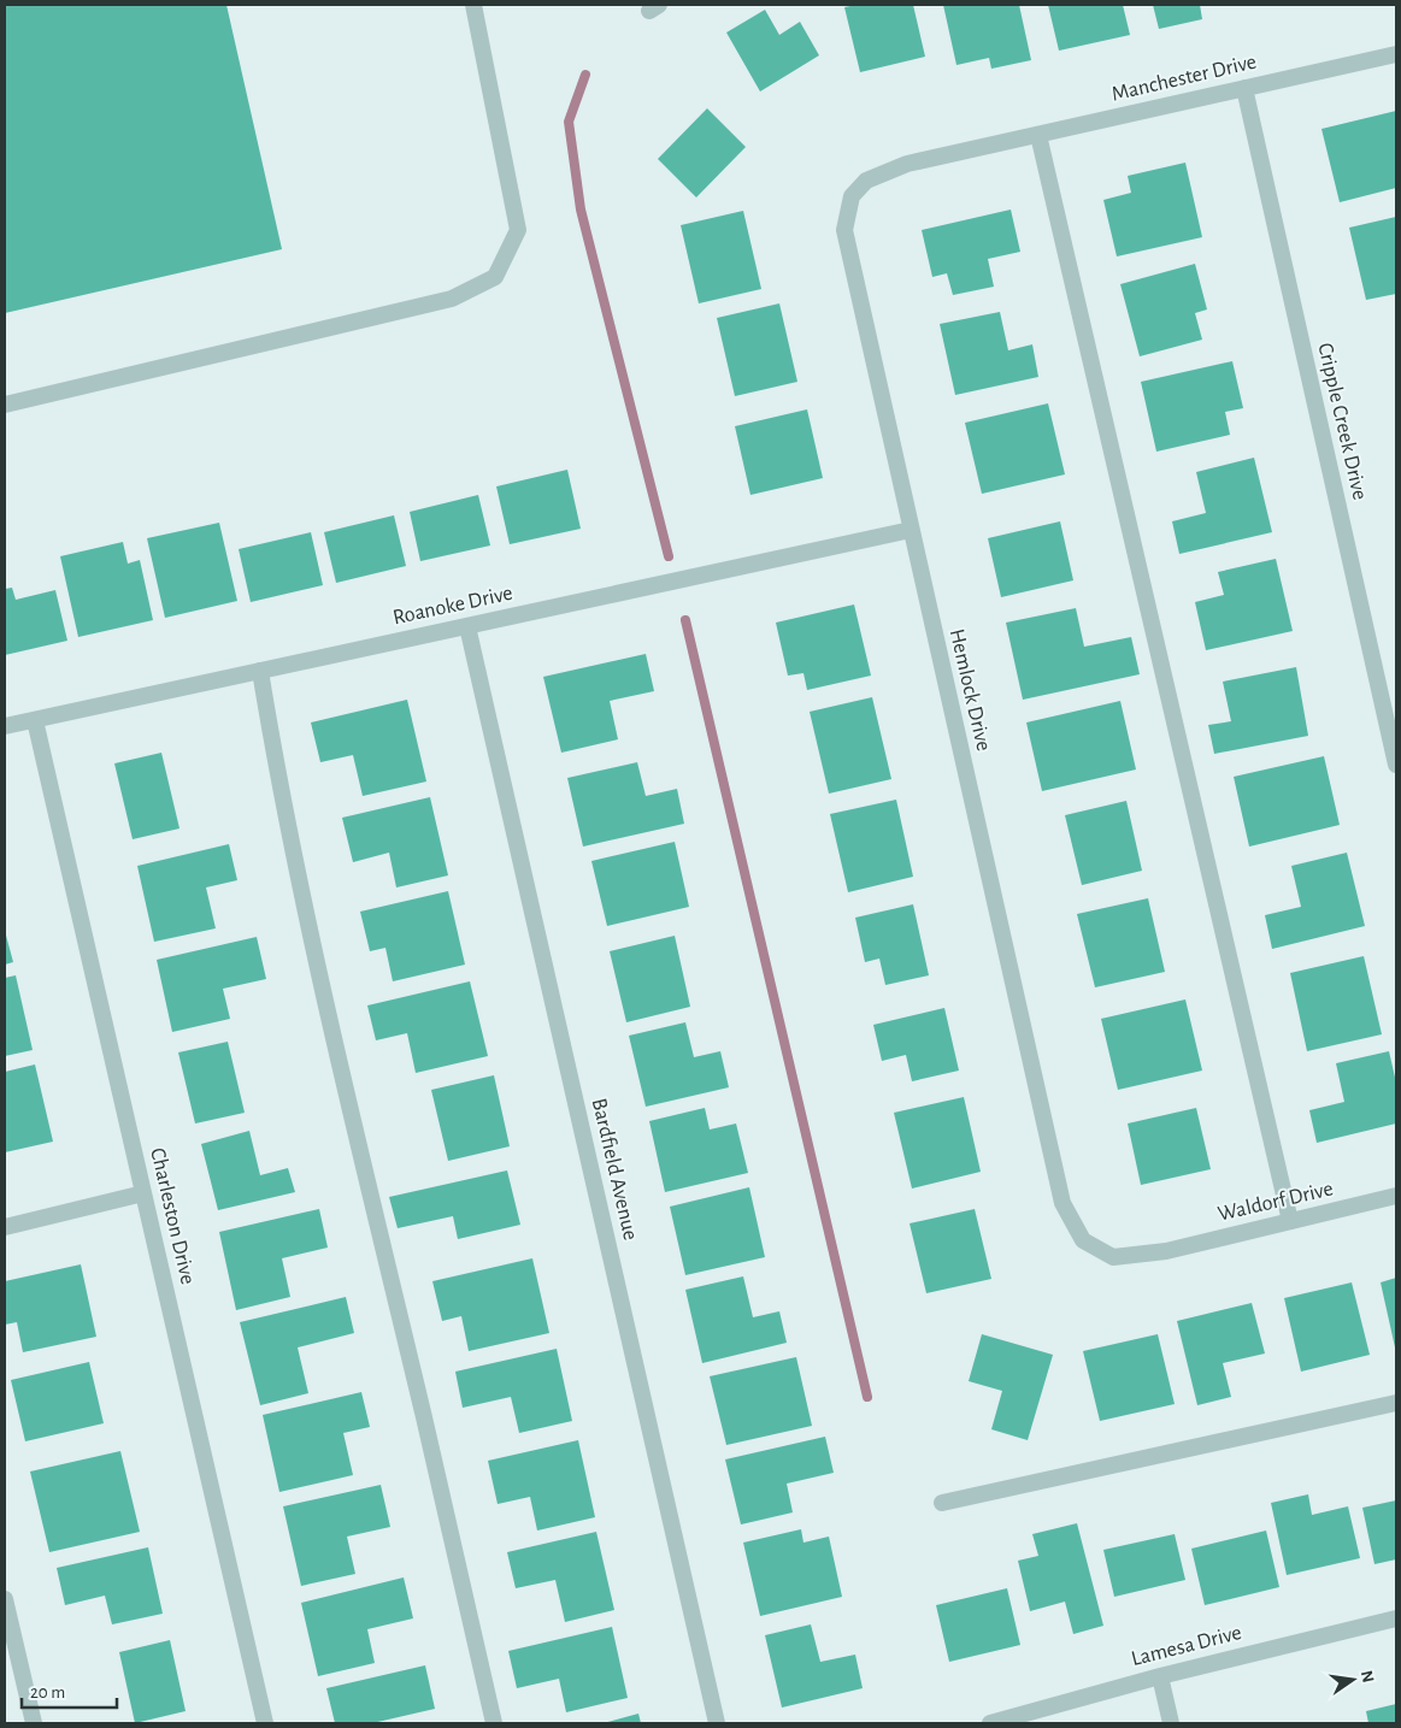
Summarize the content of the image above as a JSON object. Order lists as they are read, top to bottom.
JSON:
{
  "streets": {
    "street": [
      "Manchester Drive",
      "Cripple Creek Drive",
      "Roanoke Drive",
      "Hemlock Drive",
      "Bardfield Avenue",
      "Waldorf Drive",
      "Charleston Drive",
      "Lamesa Drive"
    ]
  },
  "crossings": [
    ["Manchester Drive", "Cripple Creek Drive"],
    ["Manchester Drive", "Hemlock Drive"],
    ["Roanoke Drive", "Hemlock Drive"],
    ["Roanoke Drive", "Bardfield Avenue"],
    ["Roanoke Drive", "Charleston Drive"],
    ["Hemlock Drive", "Waldorf Drive"]
  ],
  "scale_bar": "20 m",
  "north": "right"
}
